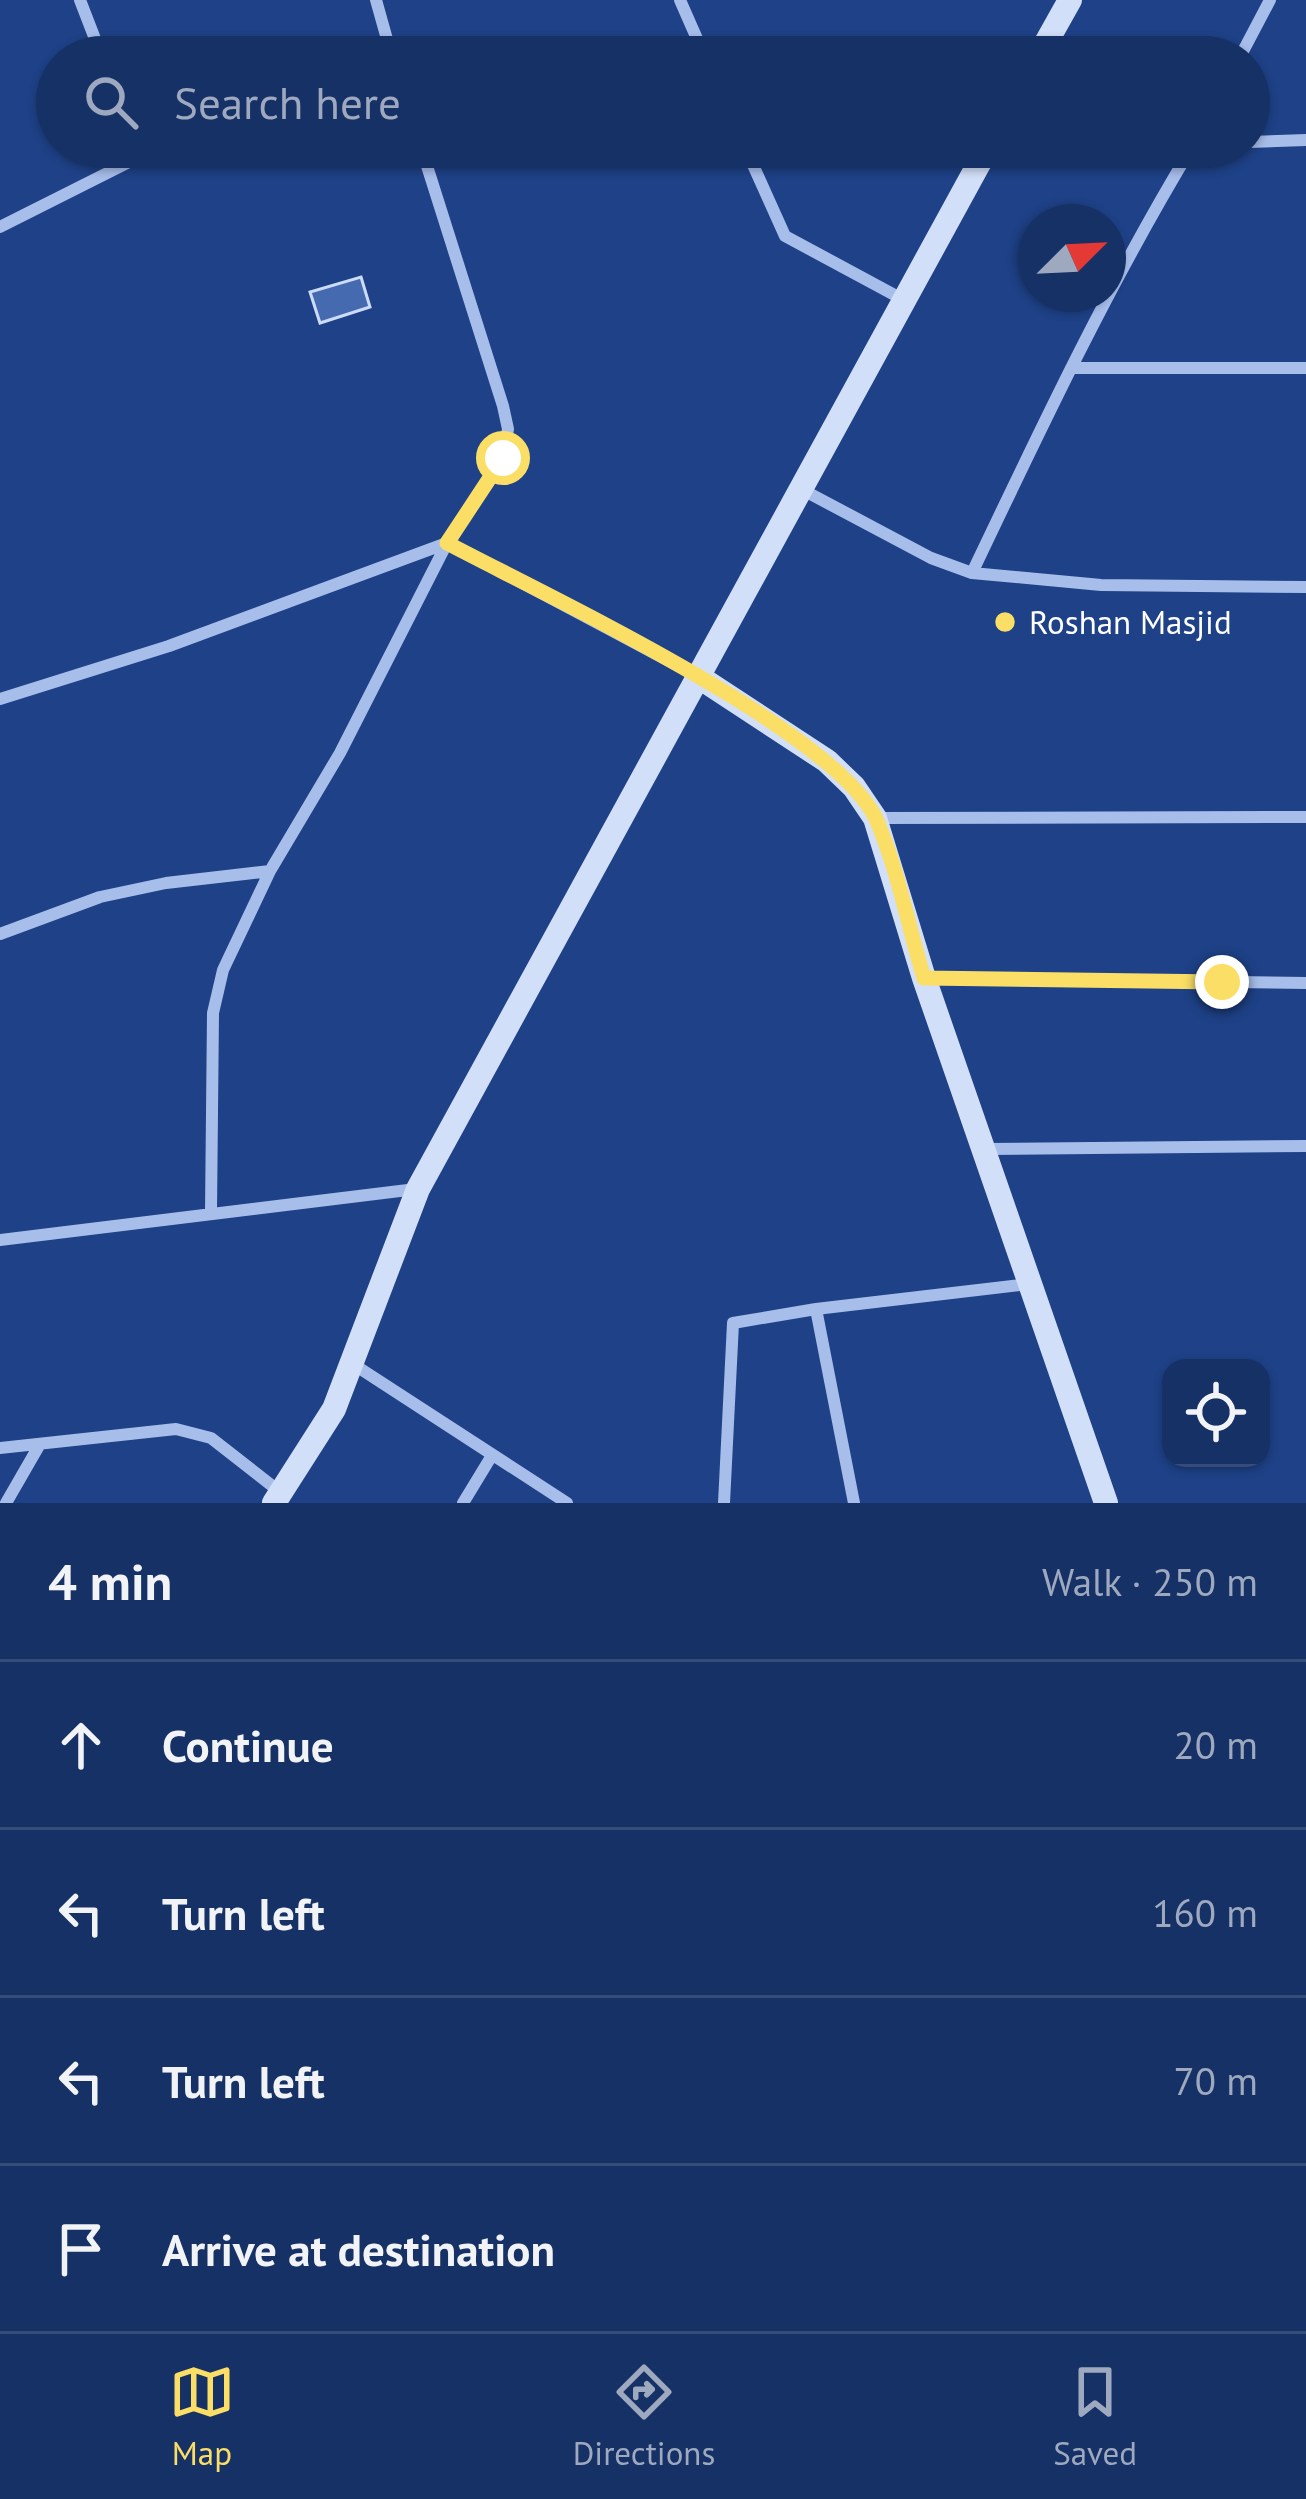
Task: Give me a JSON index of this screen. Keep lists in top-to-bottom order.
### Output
{
  "places": ["Roshan Masjid"],
  "north": "top right",
  "page": {
    "search": "Search here",
    "heading": ["4 min", "Walk · 250 m"],
    "list": [
      ["Continue", "20 m"],
      ["Turn left", "160 m"],
      ["Turn left", "70 m"],
      "Arrive at destination"
    ],
    "nav": ["Map", "Directions", "Saved"]
  }
}
